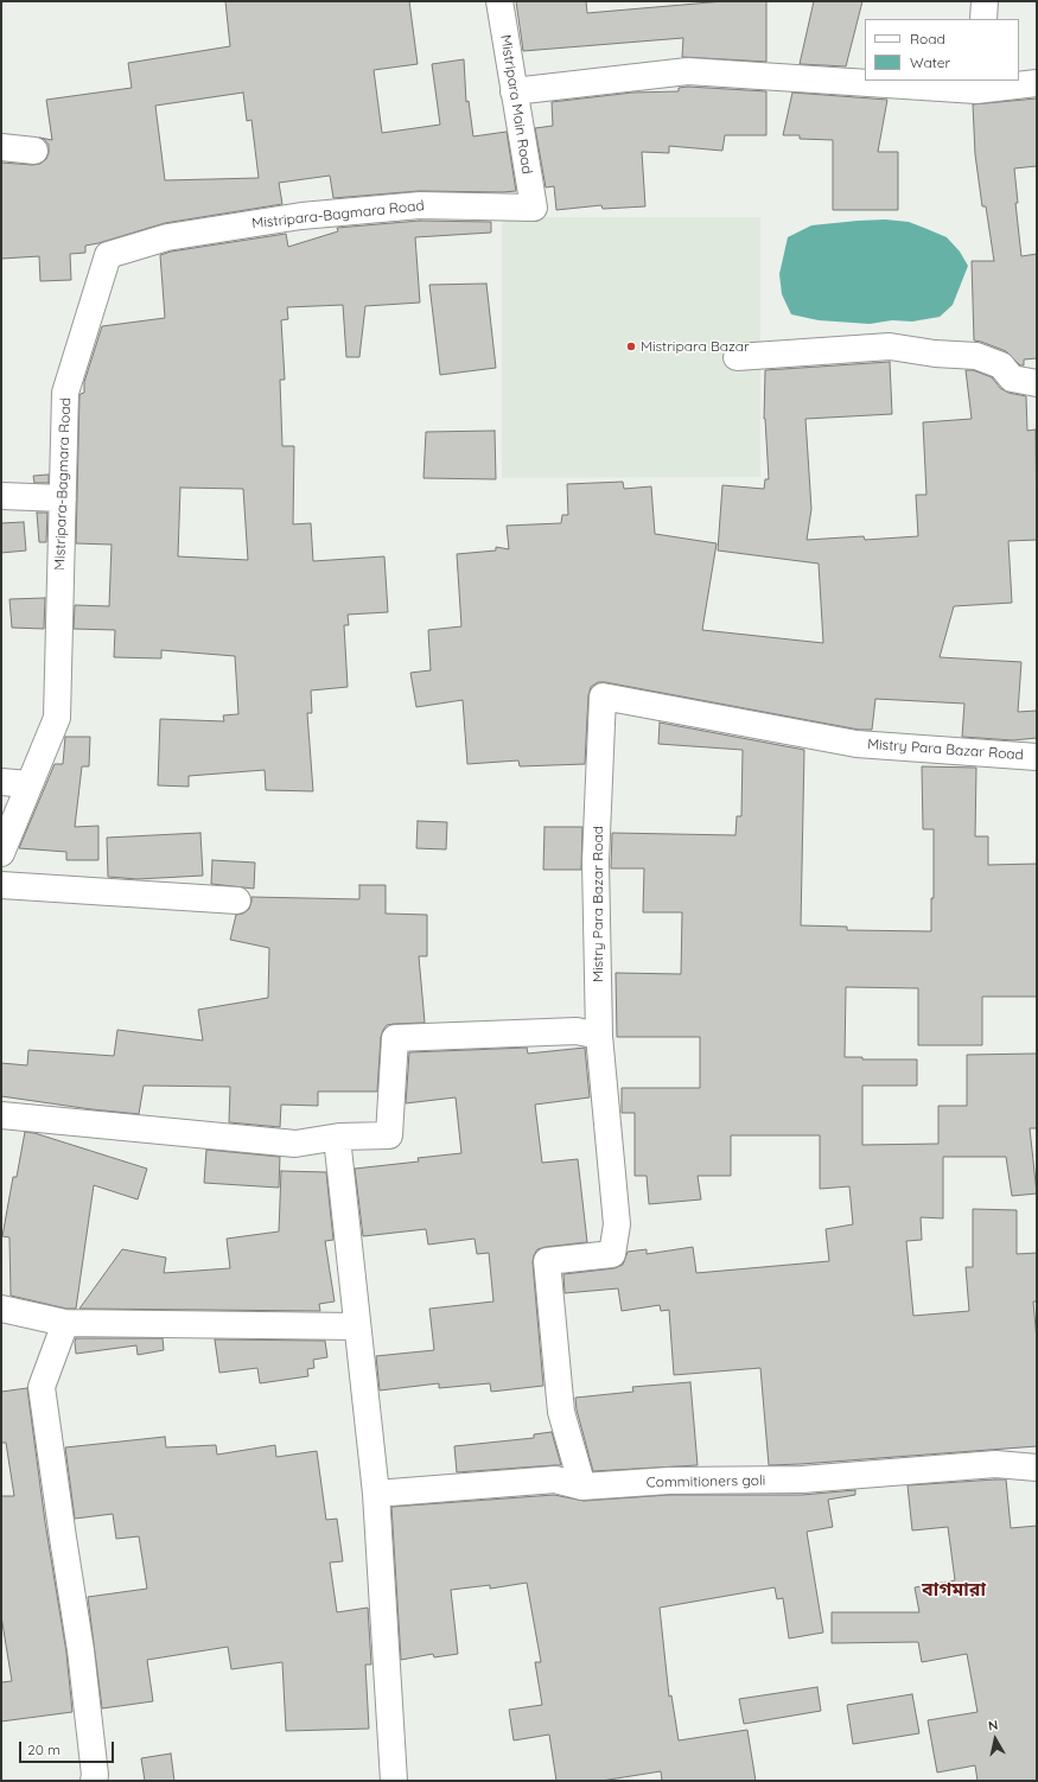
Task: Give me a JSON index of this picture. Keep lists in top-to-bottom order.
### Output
{
  "streets": {
    "street": [
      "Mistripara Main Road",
      "Mistripara-Bagmara Road",
      "Mistry Para Bazar Road",
      "Commitioners goli"
    ]
  },
  "crossings": [
    ["Mistripara Main Road", "Mistripara-Bagmara Road"],
    ["Mistry Para Bazar Road", "Commitioners goli"]
  ],
  "districts": ["বাগমারা"],
  "places": ["Mistripara Bazar"],
  "legend": ["Road", "Water"],
  "scale_bar": "20 m",
  "north": "top"
}
